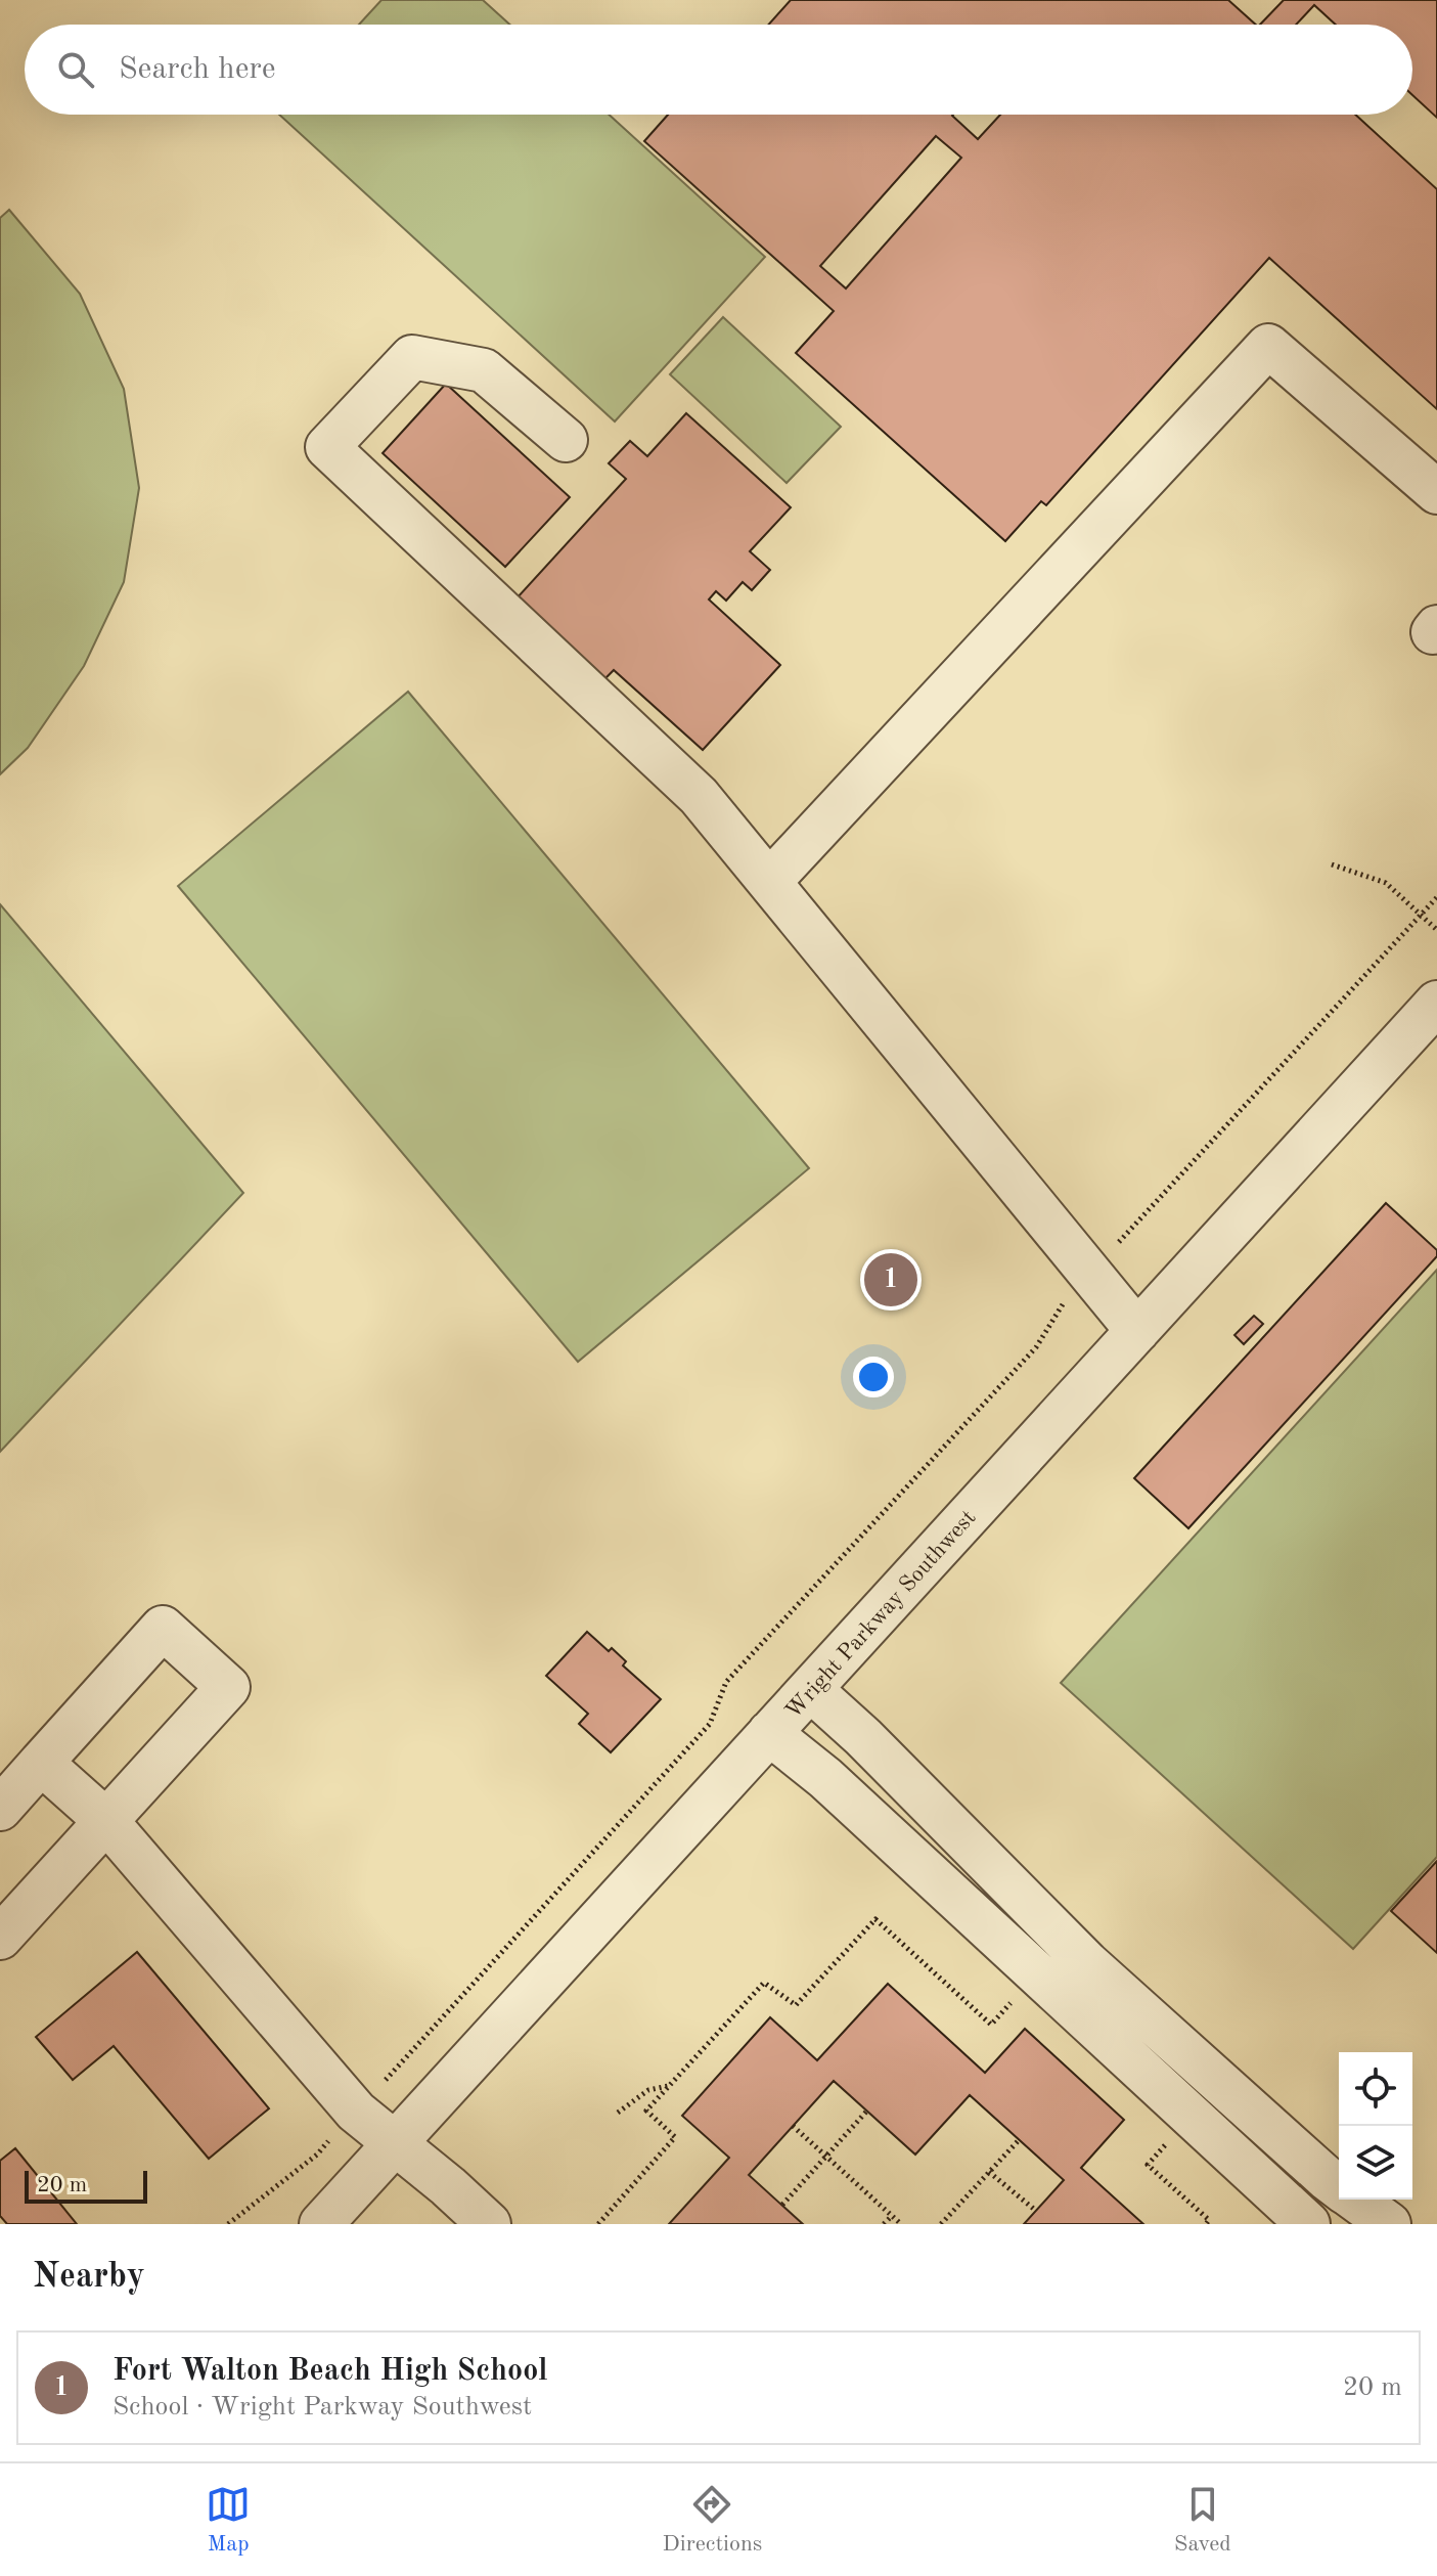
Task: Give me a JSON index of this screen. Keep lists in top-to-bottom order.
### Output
{
  "streets": {
    "street": ["Wright Parkway Southwest"]
  },
  "scale_bar": "20 m",
  "page": {
    "search": "Search here",
    "pins": "1",
    "scale": "20 m",
    "heading": "Nearby",
    "list": [
      {
        "mark": "1",
        "name": "Fort Walton Beach High School",
        "note": "School · Wright Parkway Southwest",
        "value": "20 m"
      }
    ],
    "nav": ["Map", "Directions", "Saved"]
  }
}
